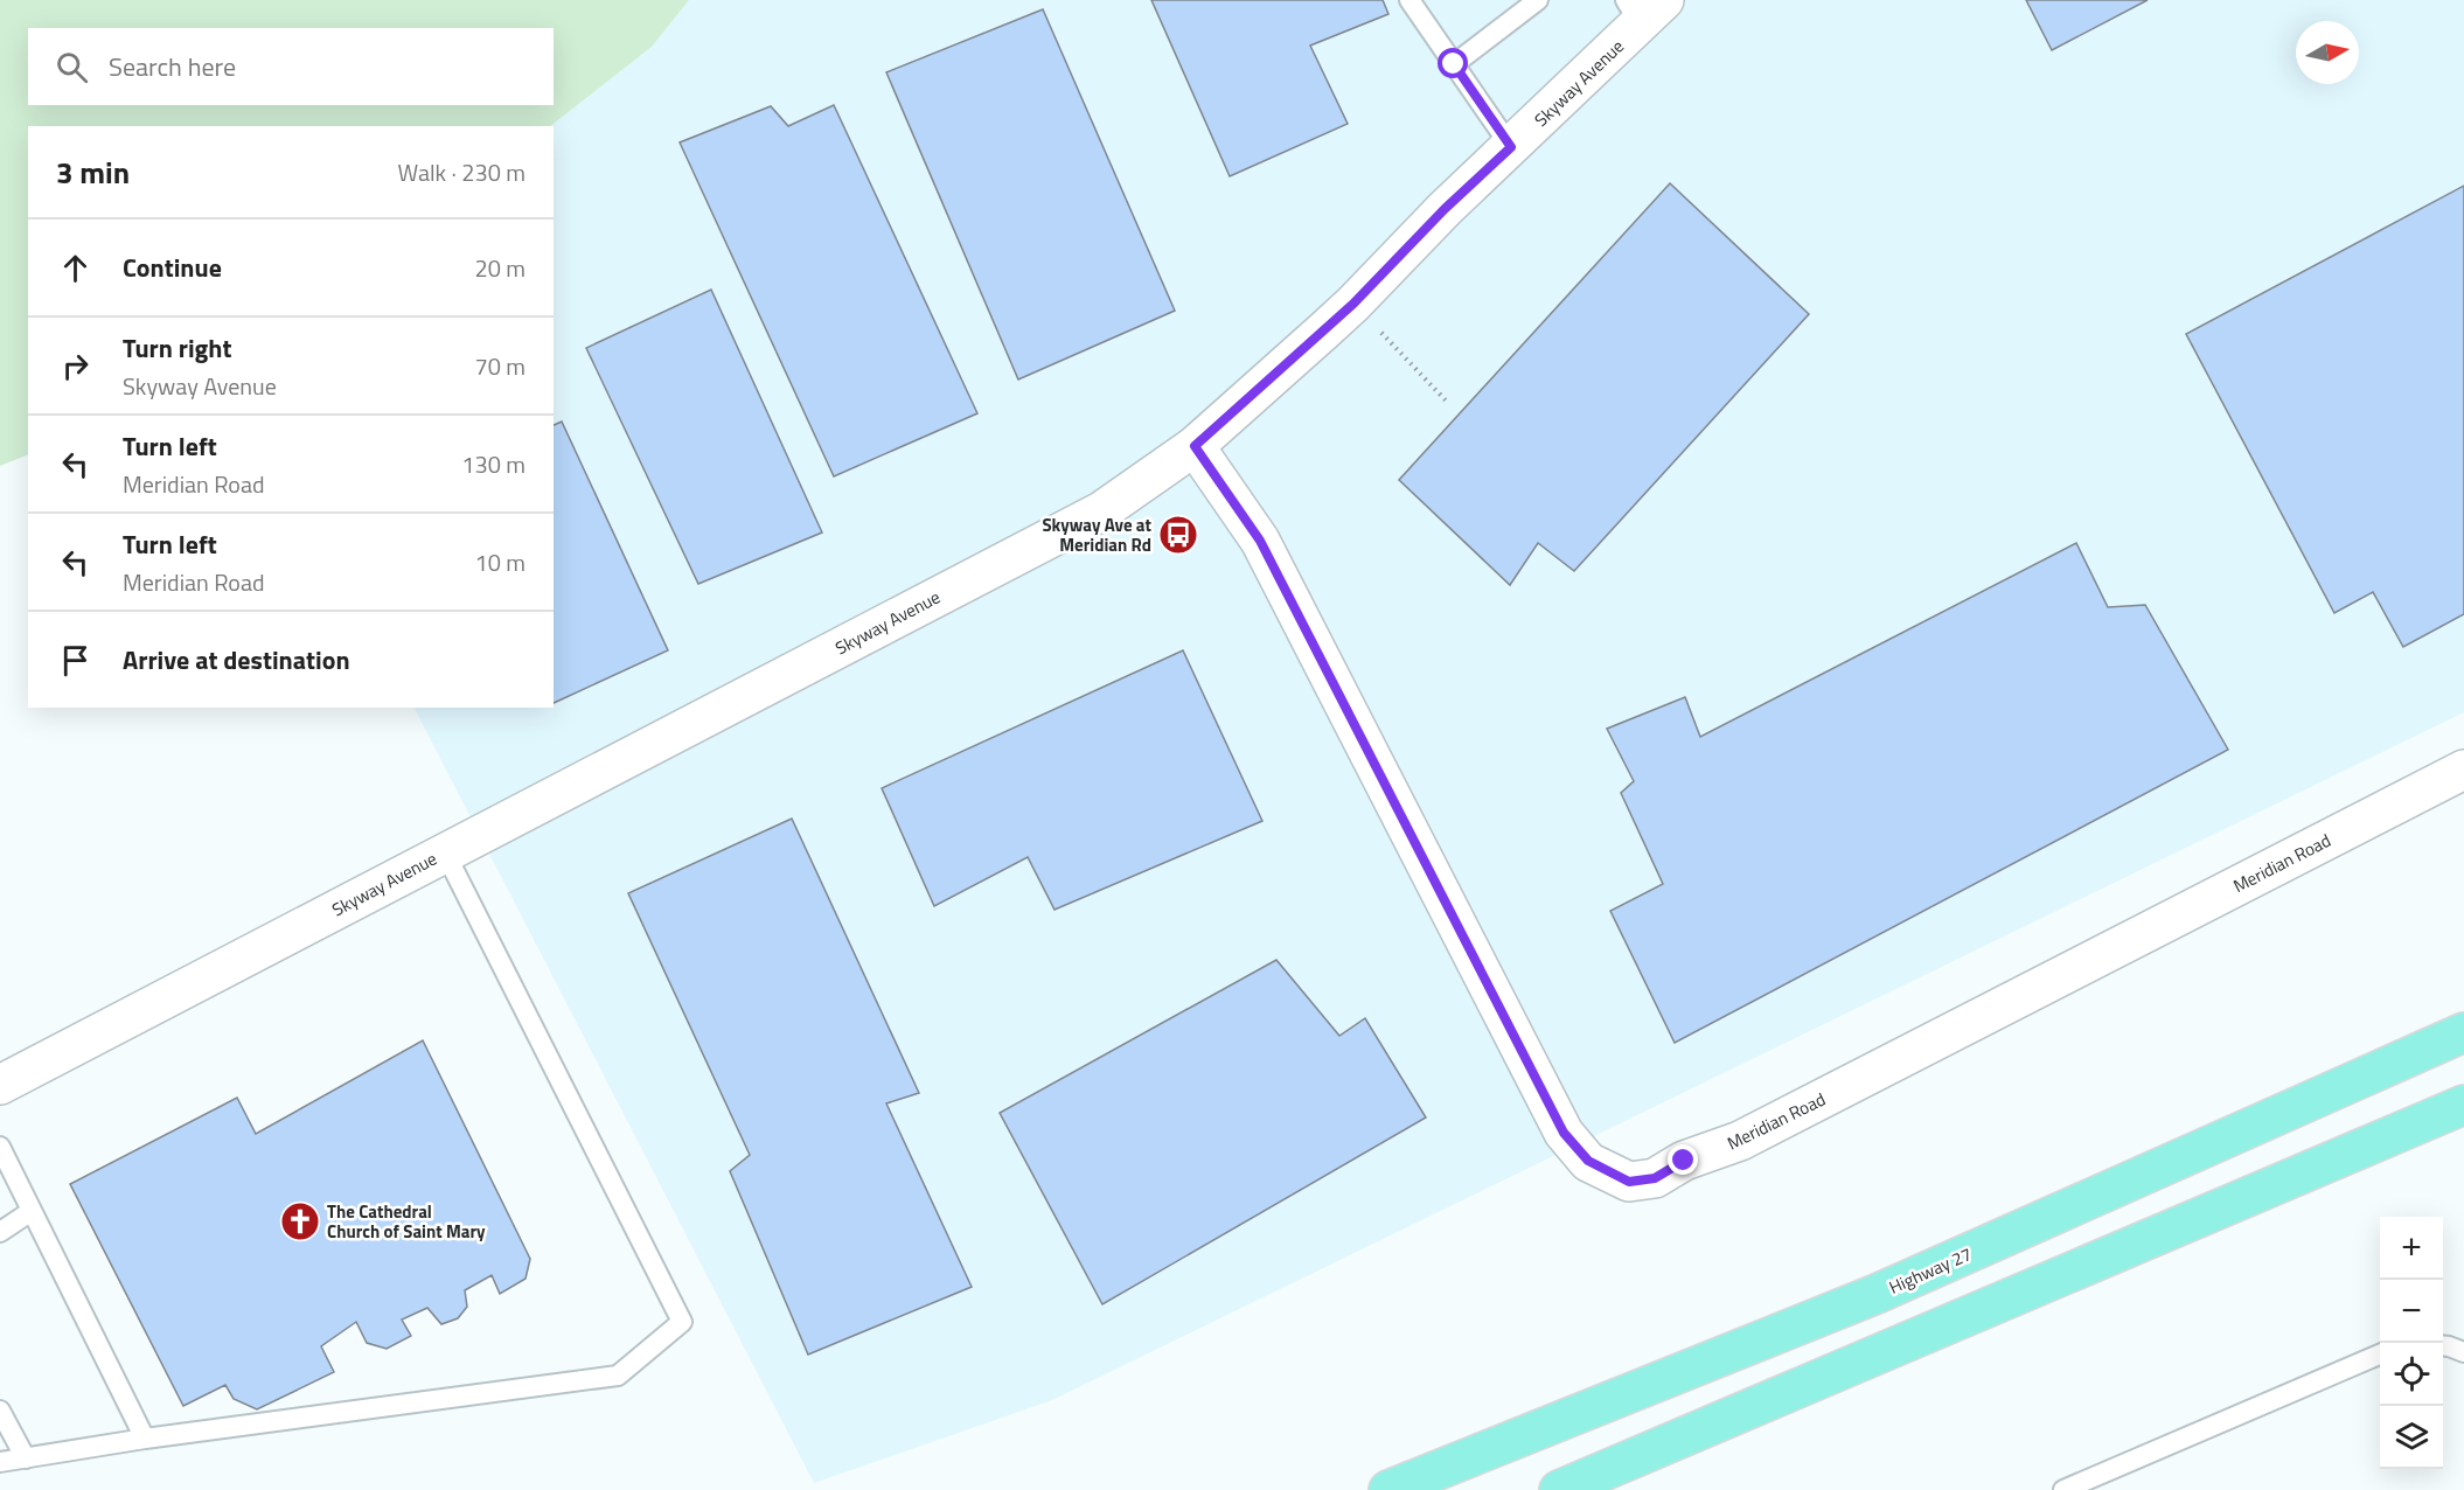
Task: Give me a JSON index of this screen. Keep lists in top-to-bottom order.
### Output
{
  "streets": {
    "main road": ["Highway 27"],
    "street": ["Skyway Avenue", "Meridian Road"]
  },
  "crossings": [
    ["Skyway Avenue", "Meridian Road"]
  ],
  "places": {
    "bus stop": ["Skyway Ave at Meridian Rd"],
    "church": ["The Cathedral Church of Saint Mary"]
  },
  "north": "right",
  "page": {
    "search": "Search here",
    "heading": ["3 min", "Walk · 230 m"],
    "list": [
      ["Continue", "20 m"],
      ["Turn right", "Skyway Avenue", "70 m"],
      ["Turn left", "Meridian Road", "130 m"],
      ["Turn left", "Meridian Road", "10 m"],
      "Arrive at destination"
    ],
    "map_buttons": ["+", "−"]
  }
}
